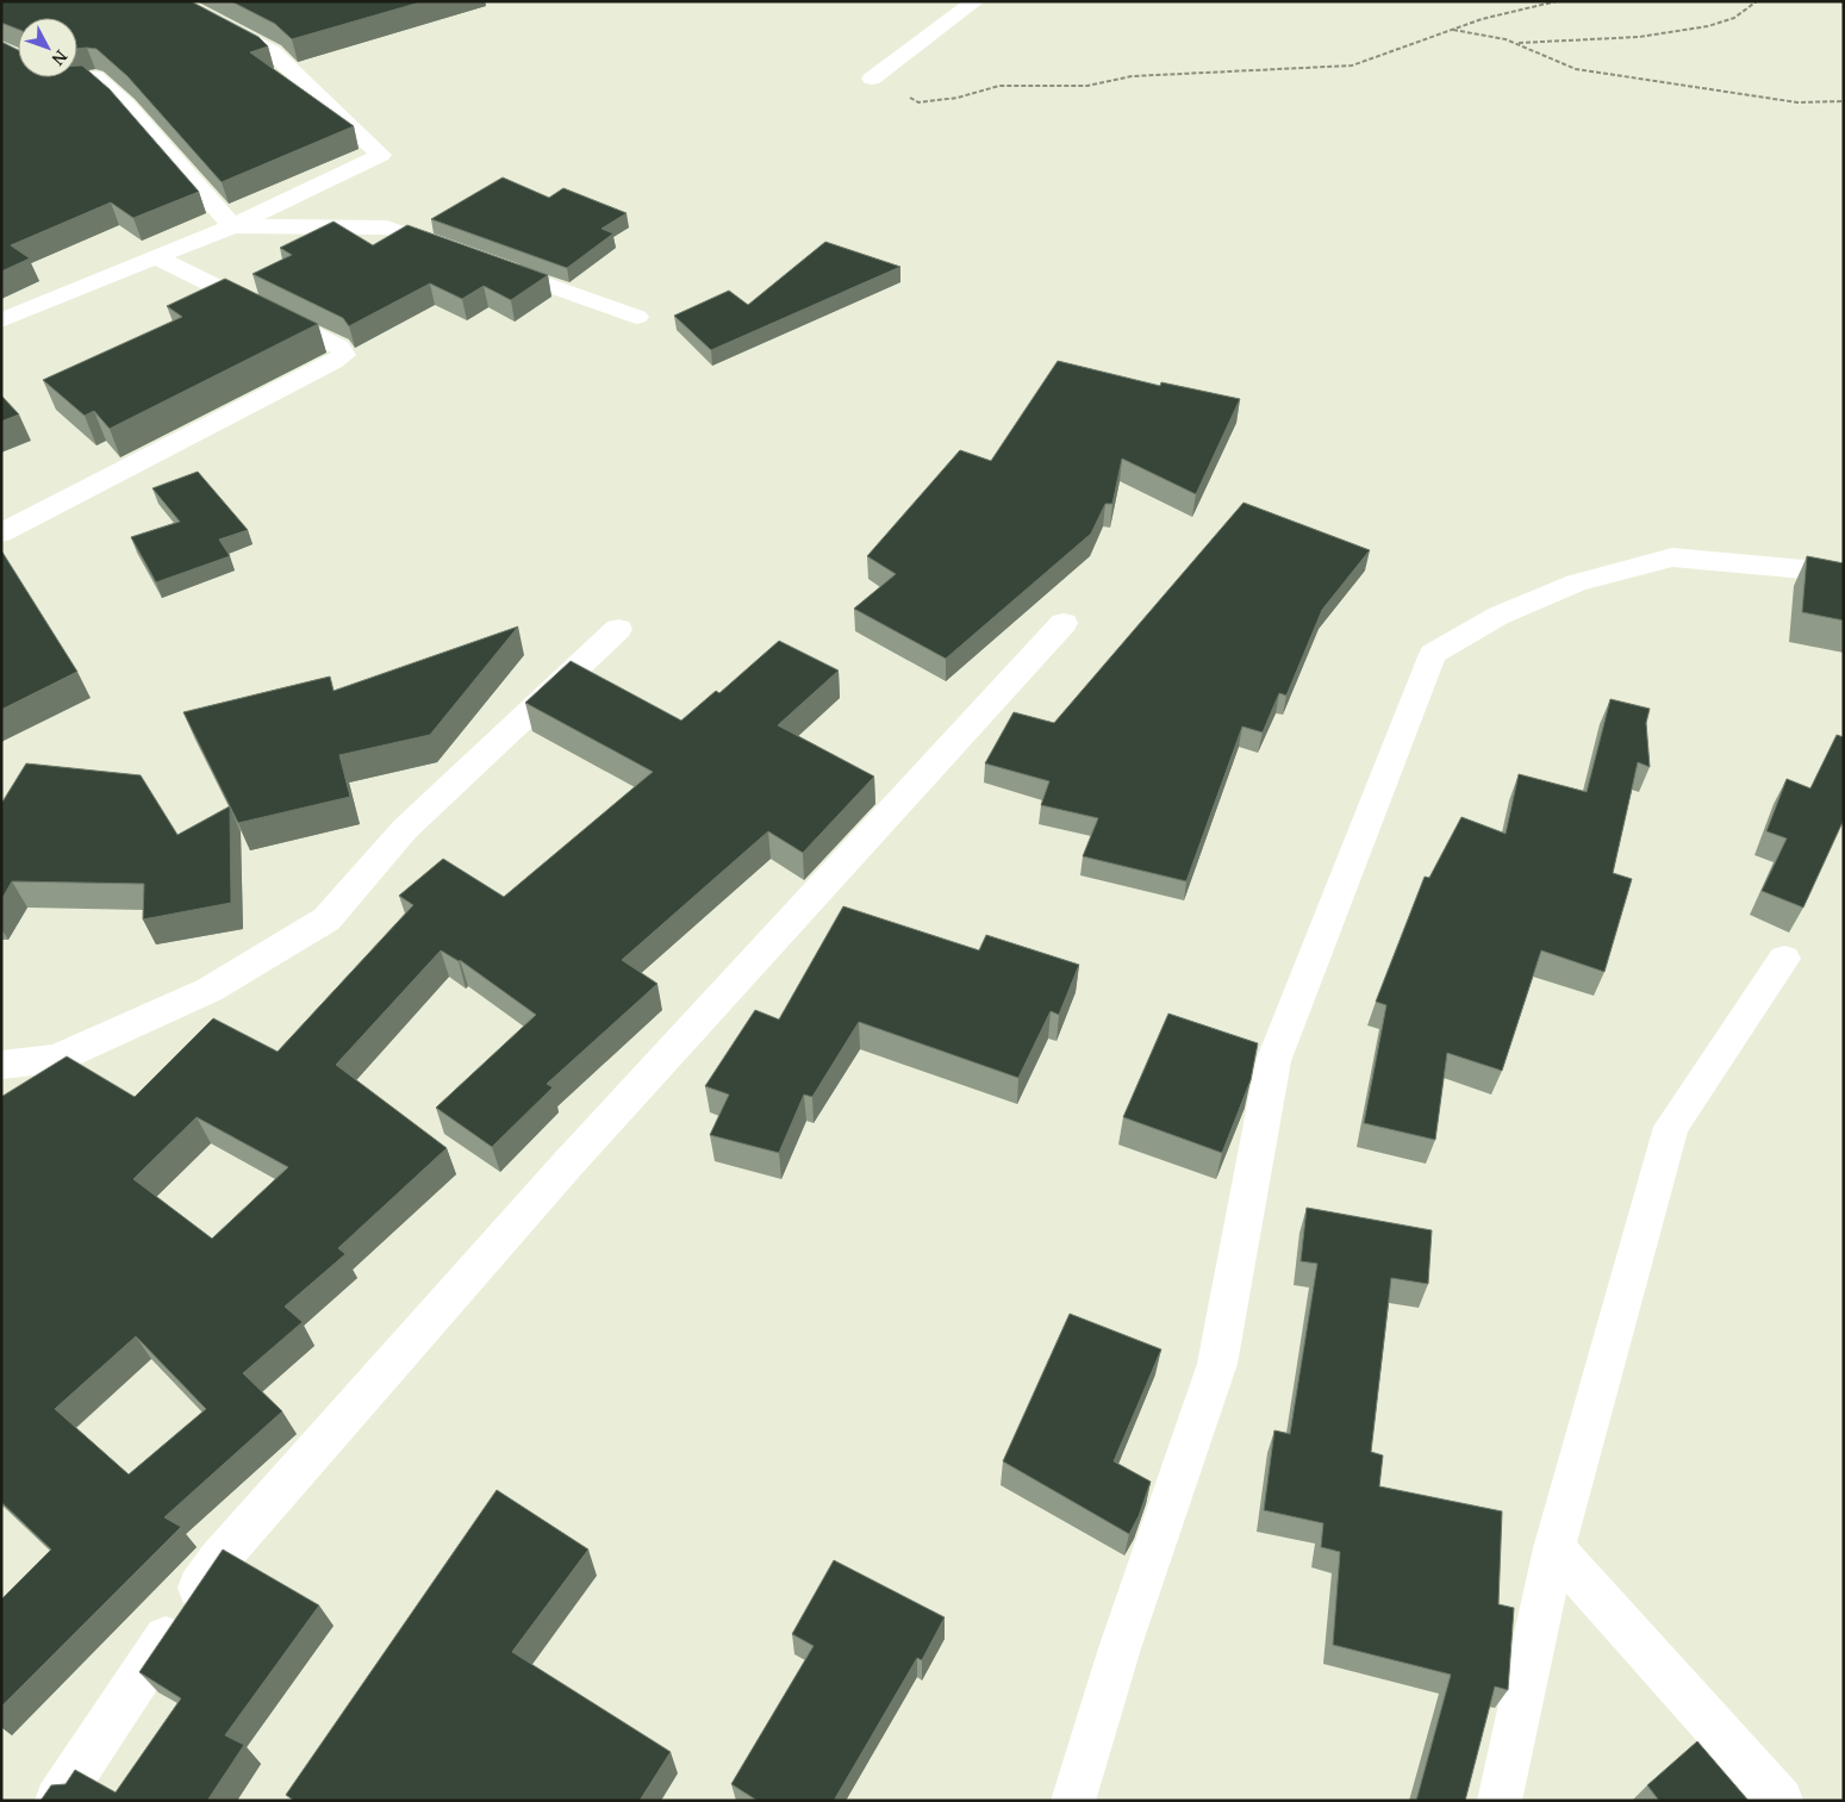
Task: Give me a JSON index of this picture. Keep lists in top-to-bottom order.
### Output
{
  "north": "bottom right"
}
